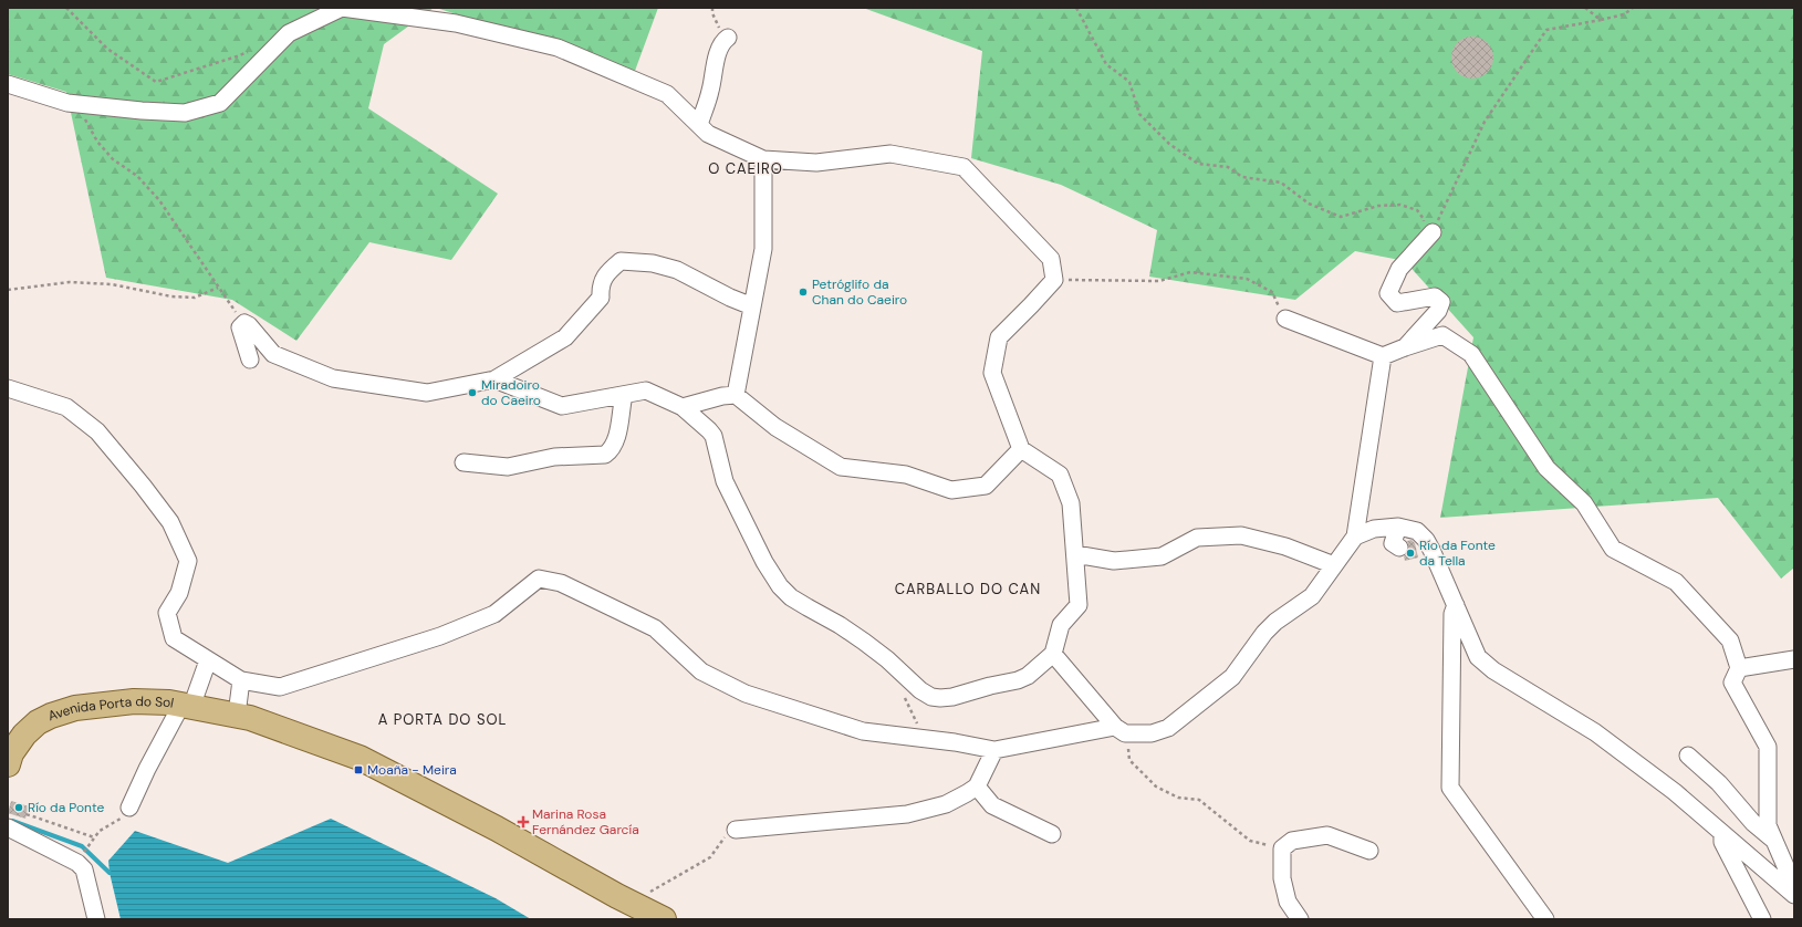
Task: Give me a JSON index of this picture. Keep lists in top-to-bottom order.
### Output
{
  "streets": {
    "main road": ["Avenida Porta do Sol"]
  },
  "districts": ["O CAEIRO", "CARBALLO DO CAN", "A PORTA DO SOL"],
  "places": {
    "other": [
      "Petróglifo da Chan do Caeiro",
      "Miradoiro do Caeiro",
      "Río da Fonte da Tella",
      "Río da Ponte"
    ],
    "transit": ["Moaña - Meira"],
    "health": ["Marina Rosa Fernández García"]
  }
}
